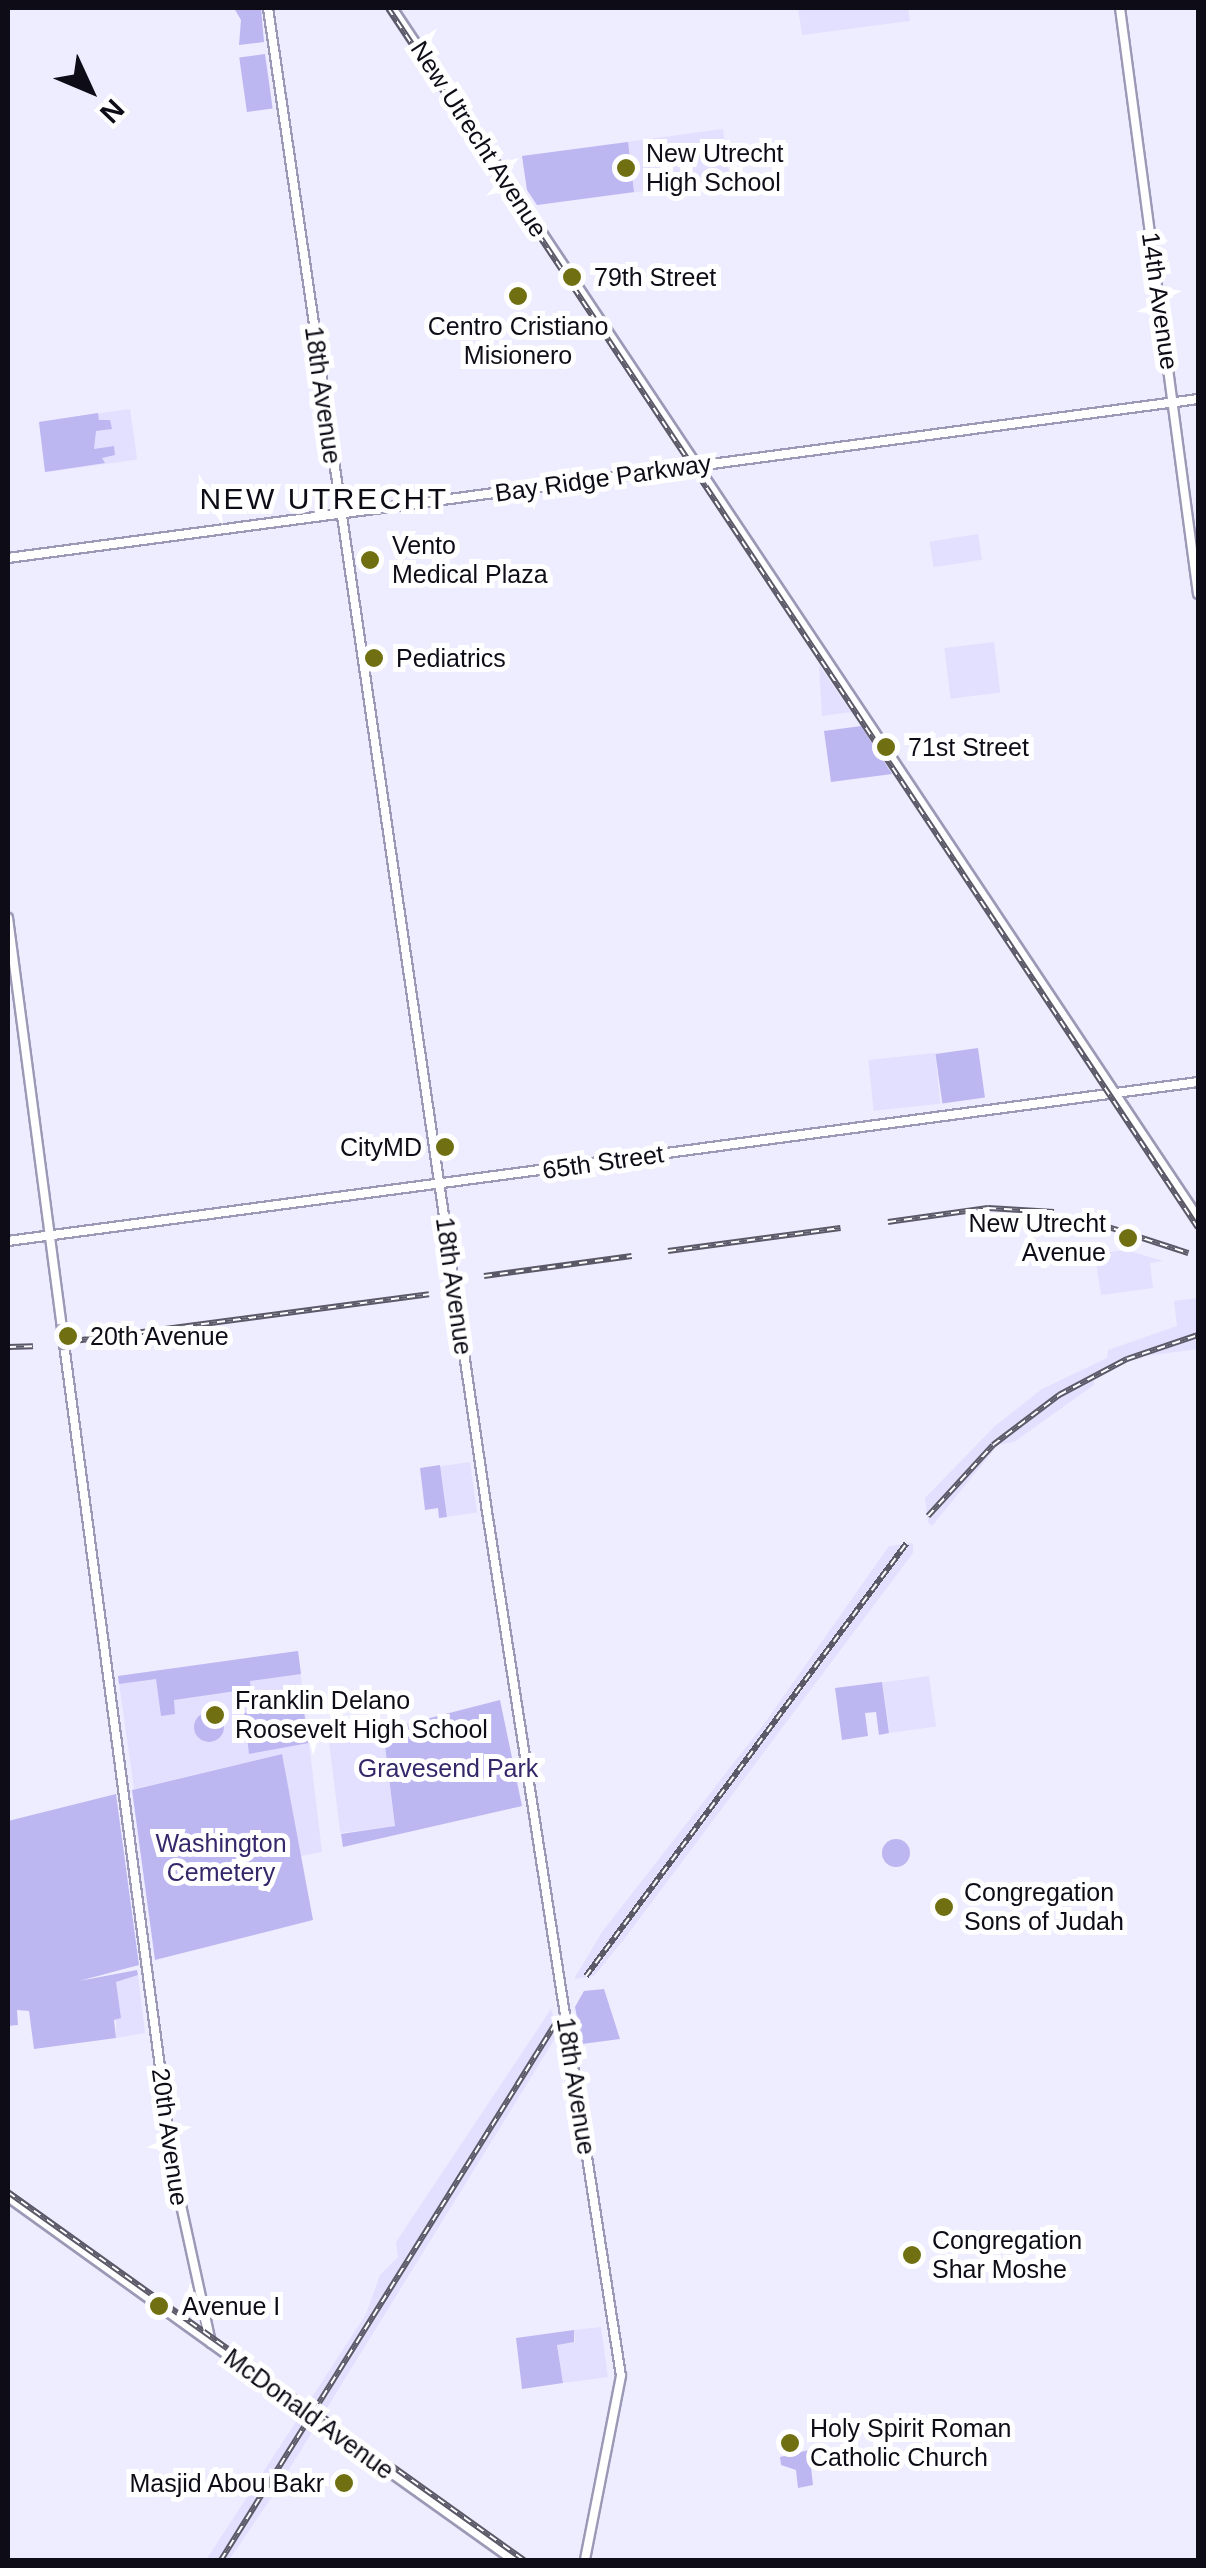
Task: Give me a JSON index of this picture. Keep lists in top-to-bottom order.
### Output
{
  "streets": {
    "street": [
      "New Utrecht Avenue",
      "14th Avenue",
      "18th Avenue",
      "Bay Ridge Parkway",
      "65th Street",
      "20th Avenue",
      "McDonald Avenue"
    ]
  },
  "crossings": [
    ["New Utrecht Avenue", "Bay Ridge Parkway"],
    ["New Utrecht Avenue", "65th Street"],
    ["14th Avenue", "Bay Ridge Parkway"],
    ["18th Avenue", "Bay Ridge Parkway"],
    ["18th Avenue", "65th Street"],
    ["65th Street", "20th Avenue"],
    ["20th Avenue", "McDonald Avenue"]
  ],
  "districts": ["NEW UTRECHT"],
  "parks": ["Gravesend Park", "Washington Cemetery"],
  "places": [
    "New Utrecht High School",
    "79th Street",
    "Centro Cristiano Misionero",
    "Vento Medical Plaza",
    "Pediatrics",
    "71st Street",
    "CityMD",
    "New Utrecht Avenue",
    "20th Avenue",
    "Franklin Delano Roosevelt High School",
    "Congregation Sons of Judah",
    "Congregation Shar Moshe",
    "Avenue I",
    "Holy Spirit Roman Catholic Church",
    "Masjid Abou Bakr"
  ],
  "north": "bottom right"
}
